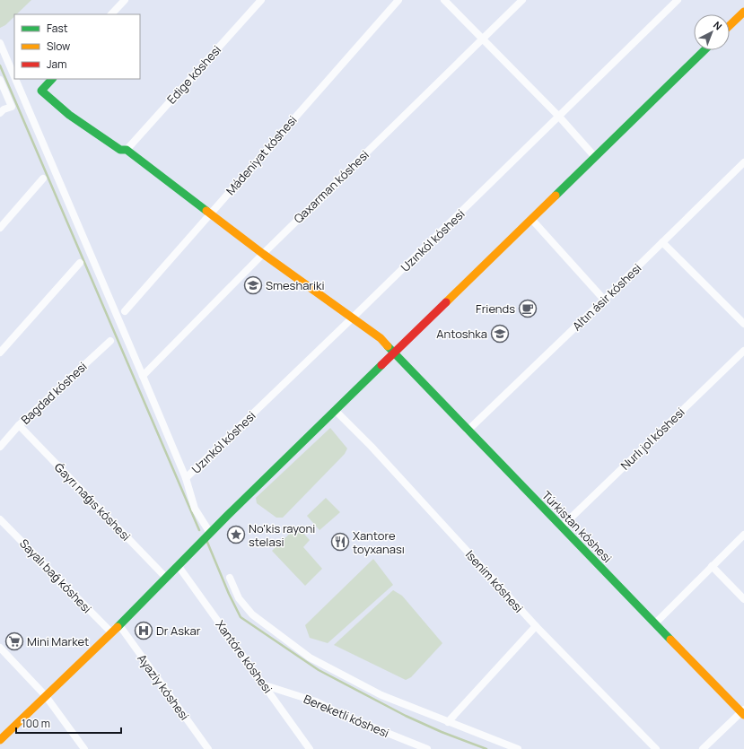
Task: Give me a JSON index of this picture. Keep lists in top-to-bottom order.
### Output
{
  "streets": {
    "main road": ["Túrkistan kóshesi"],
    "street": [
      "Edige kóshesi",
      "Mádeniyat kóshesi",
      "Qaxarman kóshesi",
      "Uzınkól kóshesi",
      "Altın ásir kóshesi",
      "Bagdad kóshesi",
      "Nurlı jol kóshesi",
      "Ǵayrı naǵıs kóshesi",
      "Sayalı baǵ kóshesi",
      "Isenim kóshesi",
      "Xantóre kóshesi",
      "Ayaziy kóshesi",
      "Bereketli kóshesi"
    ]
  },
  "crossings": [
    ["Edige kóshesi", "Túrkistan kóshesi"],
    ["Mádeniyat kóshesi", "Túrkistan kóshesi"],
    ["Qaxarman kóshesi", "Túrkistan kóshesi"],
    ["Uzınkól kóshesi", "Túrkistan kóshesi"],
    ["Altın ásir kóshesi", "Túrkistan kóshesi"],
    ["Bagdad kóshesi", "Ǵayrı naǵıs kóshesi"],
    ["Nurlı jol kóshesi", "Túrkistan kóshesi"],
    ["Xantóre kóshesi", "Bereketli kóshesi"]
  ],
  "places": {
    "school or university": ["Smeshariki", "Antoshka"],
    "cafe": ["Friends"],
    "place": ["No'kis rayoni stelasi"],
    "restaurant": ["Xantore toyxanası"],
    "hospital": ["Dr Askar"],
    "supermarket": ["Mini Market"]
  },
  "legend": ["Fast", "Slow", "Jam"],
  "scale_bar": "100 m",
  "north": "top right"
}
